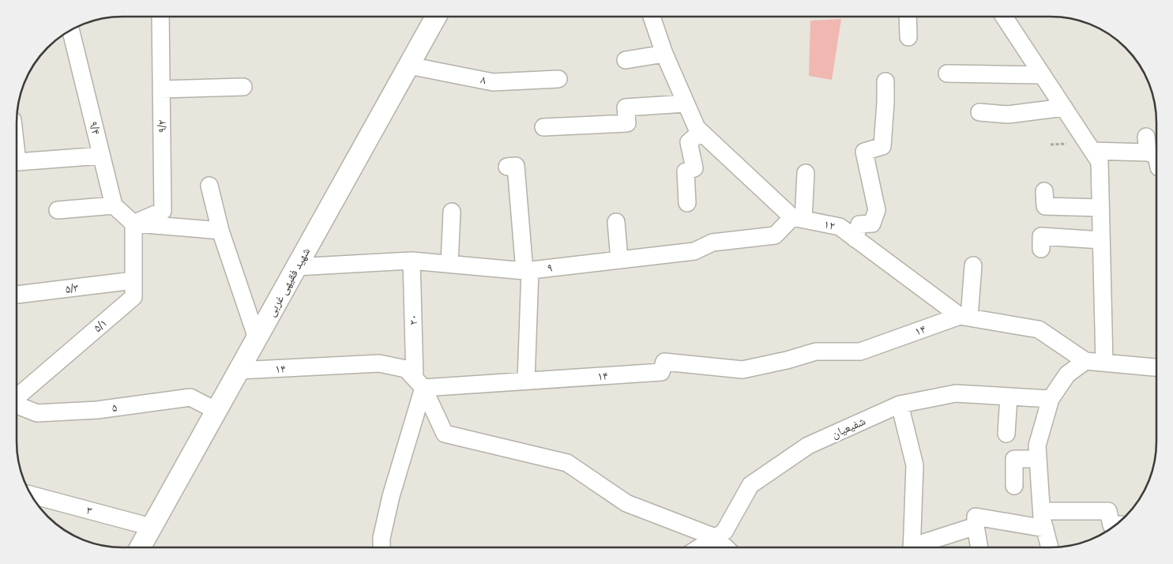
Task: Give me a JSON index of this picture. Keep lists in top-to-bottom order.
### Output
{
  "streets": {
    "street": [
      "۸",
      "۹/۲",
      "۹/۴",
      "۱۲",
      "۹",
      "شهید فقیهی غربی",
      "۵/۳",
      "۲۰",
      "۵/۱",
      "۱۴",
      "۵",
      "شفیعیان",
      "۳"
    ]
  },
  "crossings": [
    ["۸", "شهید فقیهی غربی"],
    ["۹/۲", "۵/۱"],
    ["۱۲", "۹"],
    ["۱۲", "۱۴"],
    ["۹", "شهید فقیهی غربی"],
    ["۹", "۲۰"],
    ["شهید فقیهی غربی", "۱۴"],
    ["شهید فقیهی غربی", "۵"],
    ["شهید فقیهی غربی", "۳"],
    ["۵/۳", "۵/۱"],
    ["۲۰", "۱۴"]
  ]
}
